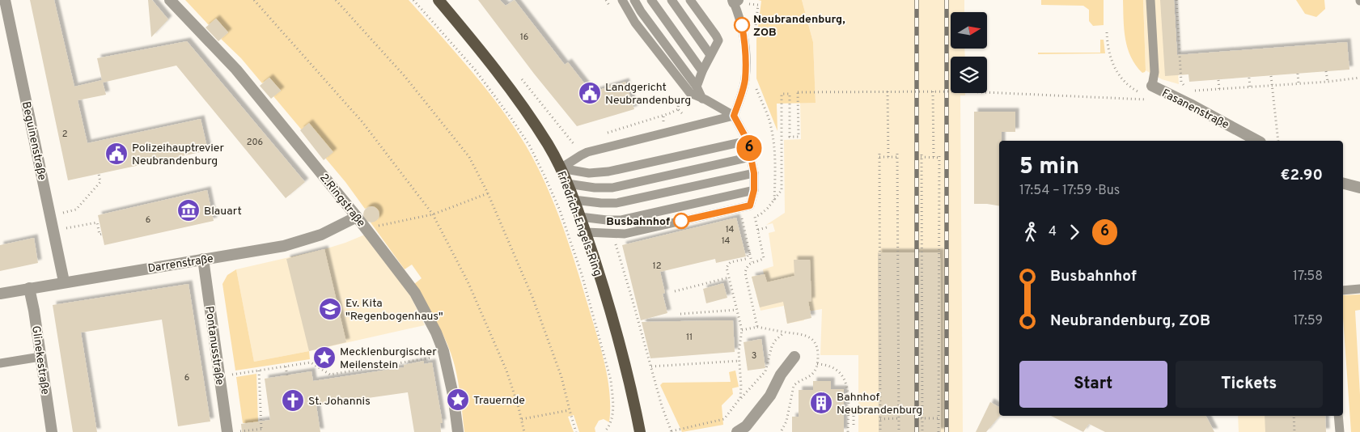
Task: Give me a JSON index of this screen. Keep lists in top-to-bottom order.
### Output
{
  "streets": {
    "main road": ["Friedrich-Engels-Ring"],
    "street": [
      "Fasanenstraße",
      "Beguinenstraße",
      "2.Ringstraße",
      "Darrenstraße",
      "Pontanusstraße",
      "Glinekestraße"
    ]
  },
  "crossings": [
    ["Beguinenstraße", "Darrenstraße"],
    ["2.Ringstraße", "Darrenstraße"],
    ["Darrenstraße", "Pontanusstraße"],
    ["Darrenstraße", "Glinekestraße"]
  ],
  "places": {
    "other": ["Neubrandenburg, ZOB", "Busbahnhof"],
    "public building": ["Landgericht Neubrandenburg", "Polizeihauptrevier Neubrandenburg"],
    "museum": ["Blauart"],
    "school or university": ["Ev. Kita \"Regenbogenhaus\""],
    "place": ["Mecklenburgischer Meilenstein", "Trauernde"],
    "church": ["St. Johannis"],
    "building": ["Bahnhof Neubrandenburg"]
  },
  "lines": ["bus line 6"],
  "house_numbers": [
    "16",
    "2",
    "206",
    "6",
    "14",
    "14",
    "12",
    "11",
    "3",
    "6"
  ],
  "north": "right",
  "page": {
    "on_map": "6",
    "heading": ["5 min", "17:54 – 17:59 · Bus", "€2.90"],
    "legs": ["4", "6"],
    "list": [
      {
        "name": "Busbahnhof",
        "value": "17:58"
      },
      {
        "name": "Neubrandenburg, ZOB",
        "value": "17:59"
      }
    ],
    "buttons": ["Start", "Tickets"]
  }
}
